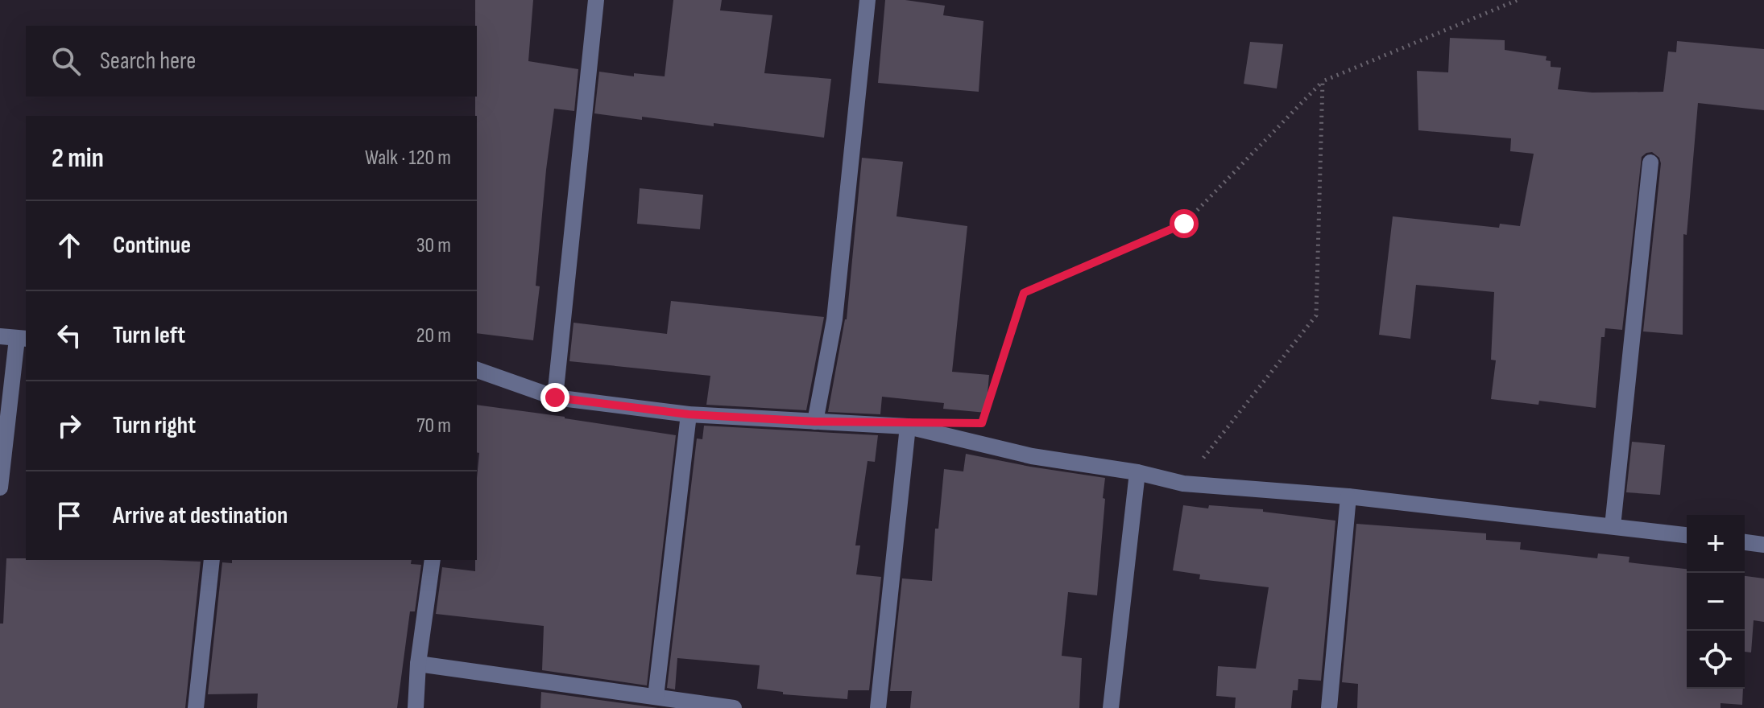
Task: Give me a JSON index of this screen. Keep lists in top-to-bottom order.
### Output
{
  "page": {
    "search": "Search here",
    "heading": ["2 min", "Walk · 120 m"],
    "list": [
      ["Continue", "30 m"],
      ["Turn left", "20 m"],
      ["Turn right", "70 m"],
      "Arrive at destination"
    ],
    "map_buttons": ["+", "−"]
  }
}
